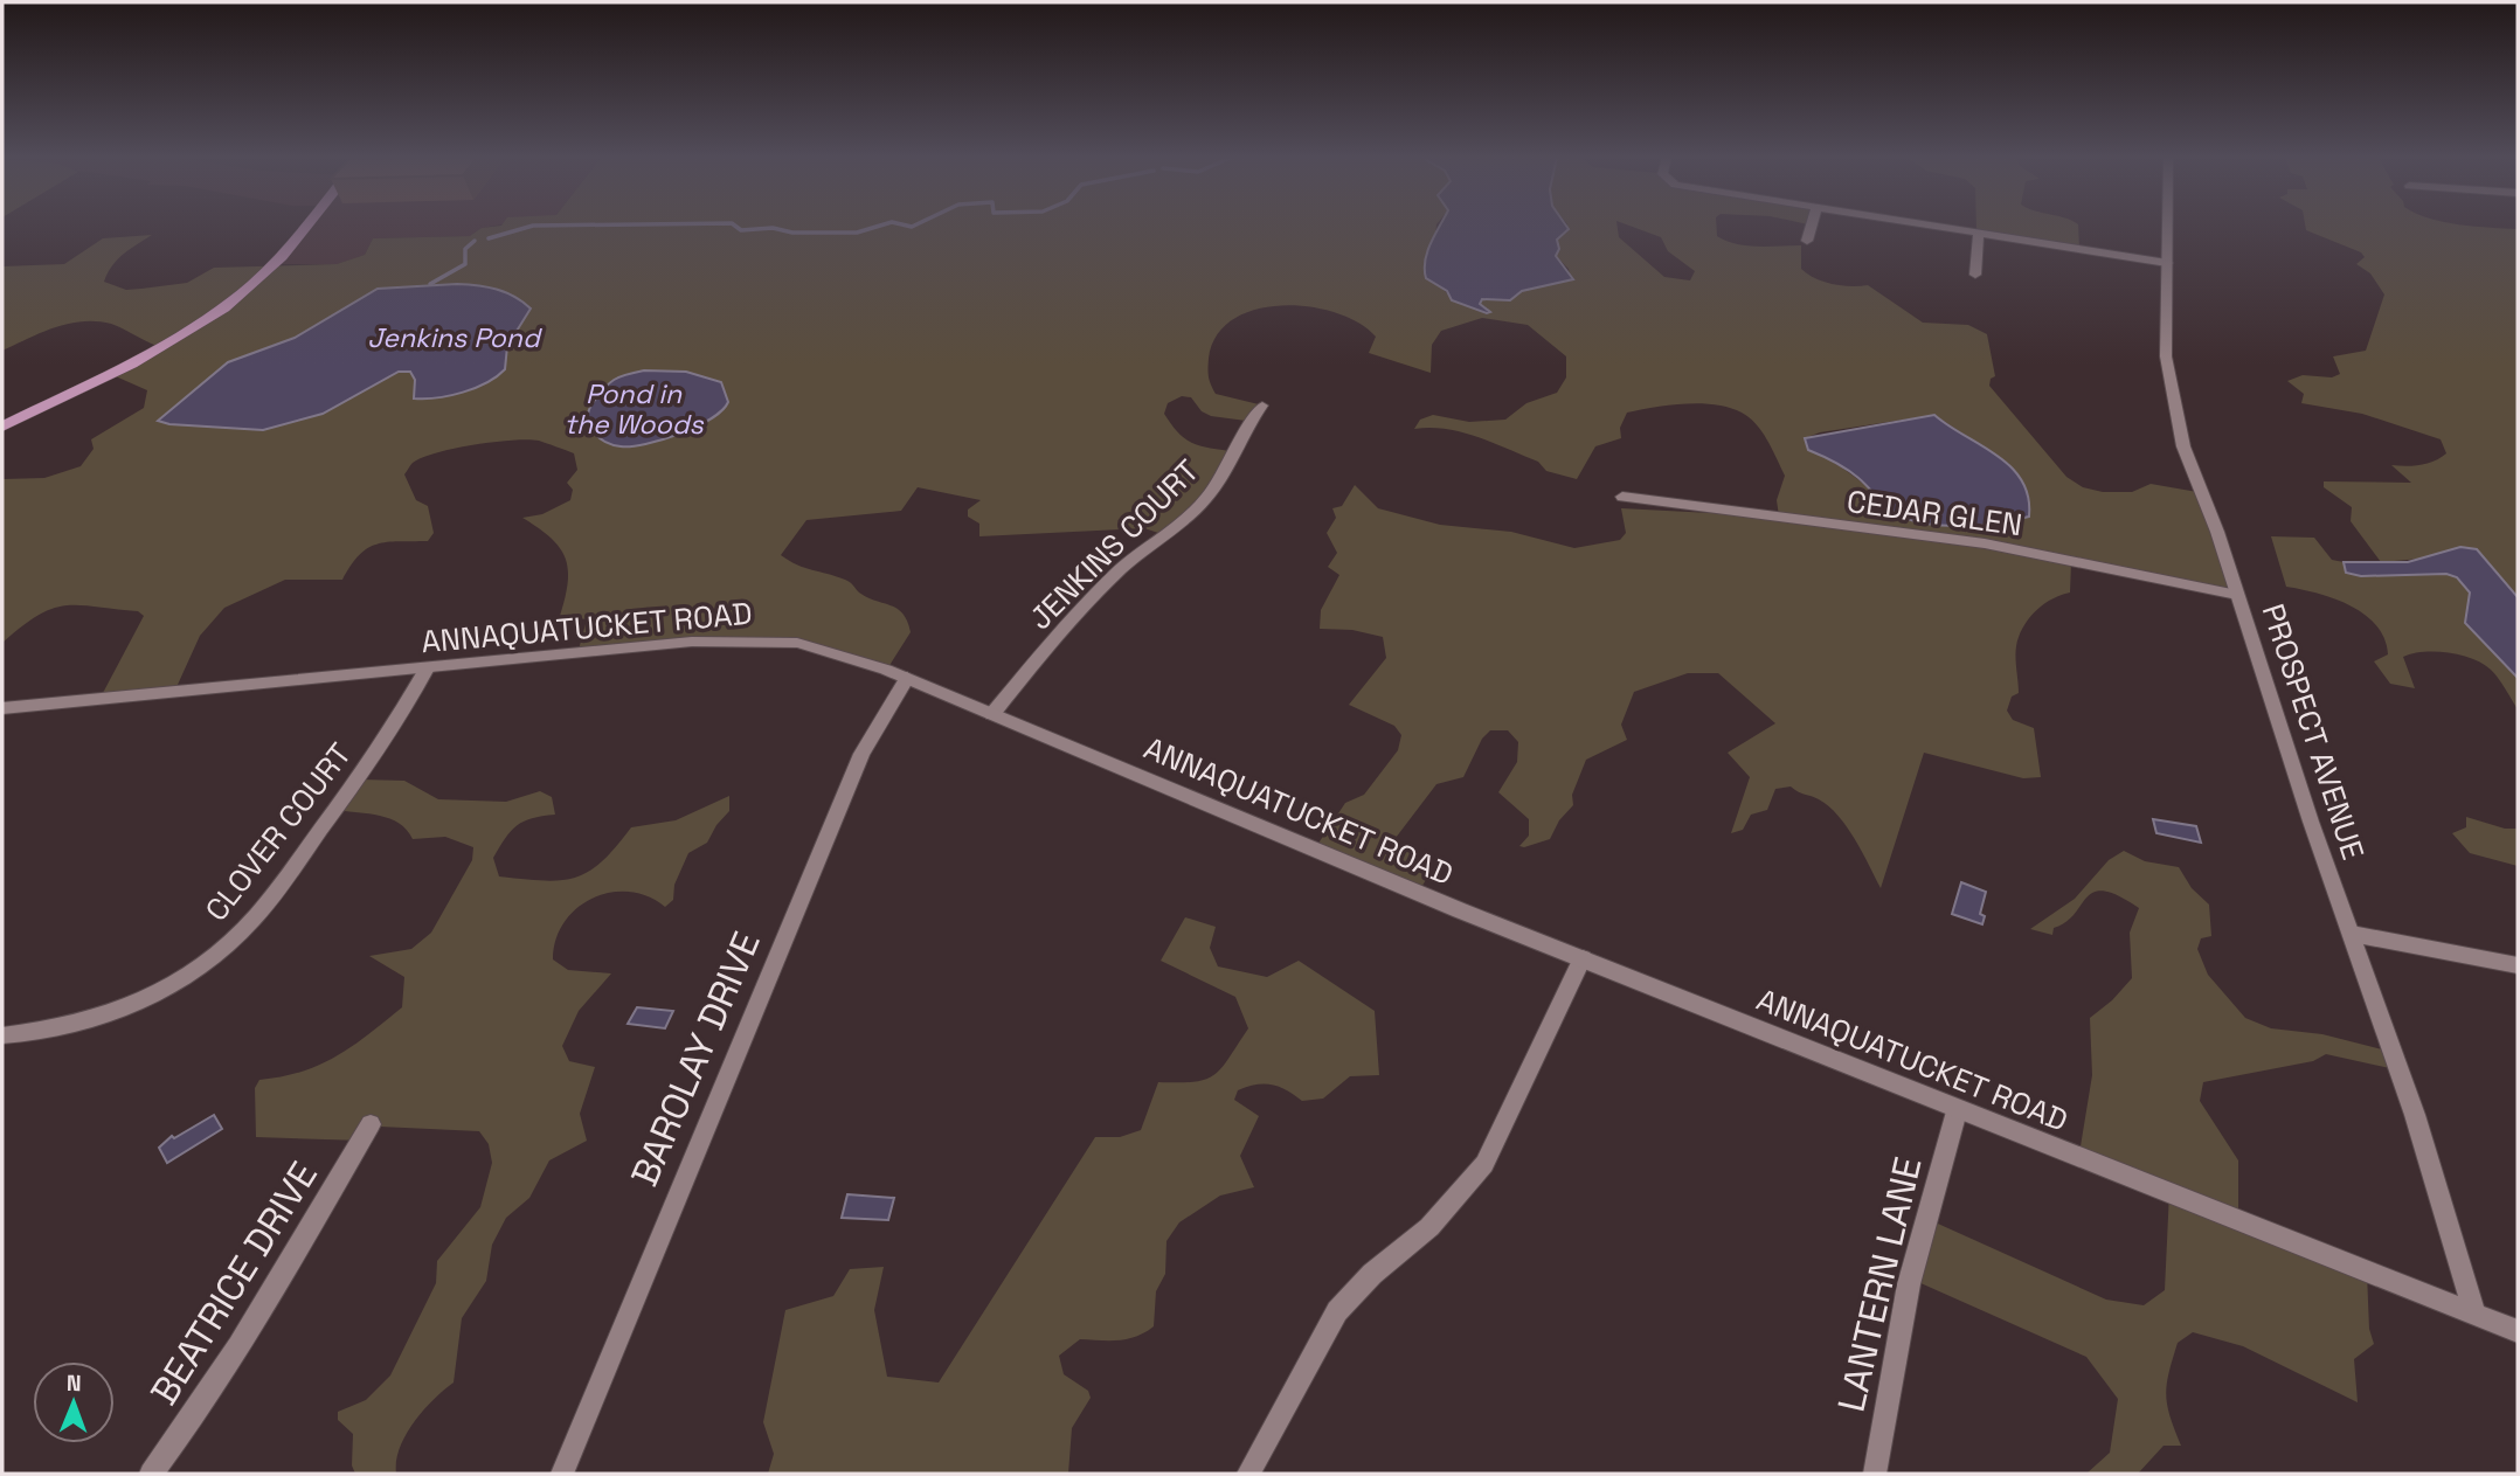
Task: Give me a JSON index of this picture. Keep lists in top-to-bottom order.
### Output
{
  "streets": {
    "street": [
      "CEDAR GLEN",
      "JENKINS COURT",
      "ANNAQUATUCKET ROAD",
      "PROSPECT AVENUE",
      "CLOVER COURT",
      "BAROLAY DRIVE",
      "BEATRICE DRIVE",
      "LANTERN LANE"
    ]
  },
  "crossings": [
    ["CEDAR GLEN", "PROSPECT AVENUE"],
    ["JENKINS COURT", "ANNAQUATUCKET ROAD"],
    ["ANNAQUATUCKET ROAD", "PROSPECT AVENUE"],
    ["ANNAQUATUCKET ROAD", "CLOVER COURT"],
    ["ANNAQUATUCKET ROAD", "BAROLAY DRIVE"],
    ["ANNAQUATUCKET ROAD", "LANTERN LANE"]
  ],
  "water": ["Jenkins Pond", "Pond in the Woods"],
  "north": "top"
}
